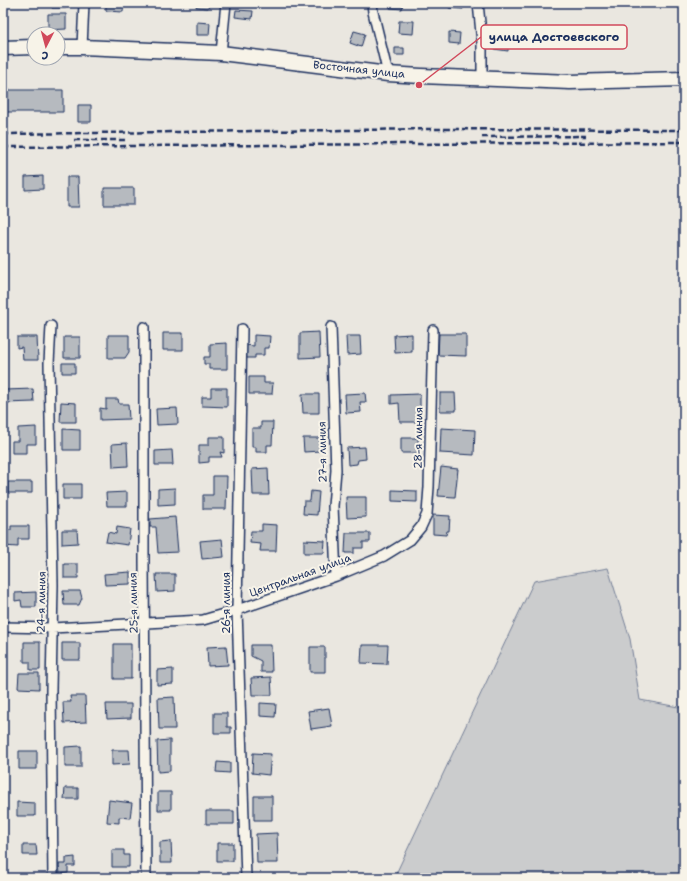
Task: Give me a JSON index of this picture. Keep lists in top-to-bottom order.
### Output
{
  "streets": {
    "main road": ["Восточная улица"],
    "street": [
      "28-я линия",
      "27-я линия",
      "Центральная улица",
      "24-я линия",
      "25-я линия",
      "26-я линия"
    ]
  },
  "crossings": [
    ["28-я линия", "Центральная улица"],
    ["27-я линия", "Центральная улица"],
    ["Центральная улица", "24-я линия"],
    ["Центральная улица", "25-я линия"],
    ["Центральная улица", "26-я линия"]
  ],
  "places": ["улица Достоевского"],
  "north": "bottom"
}
